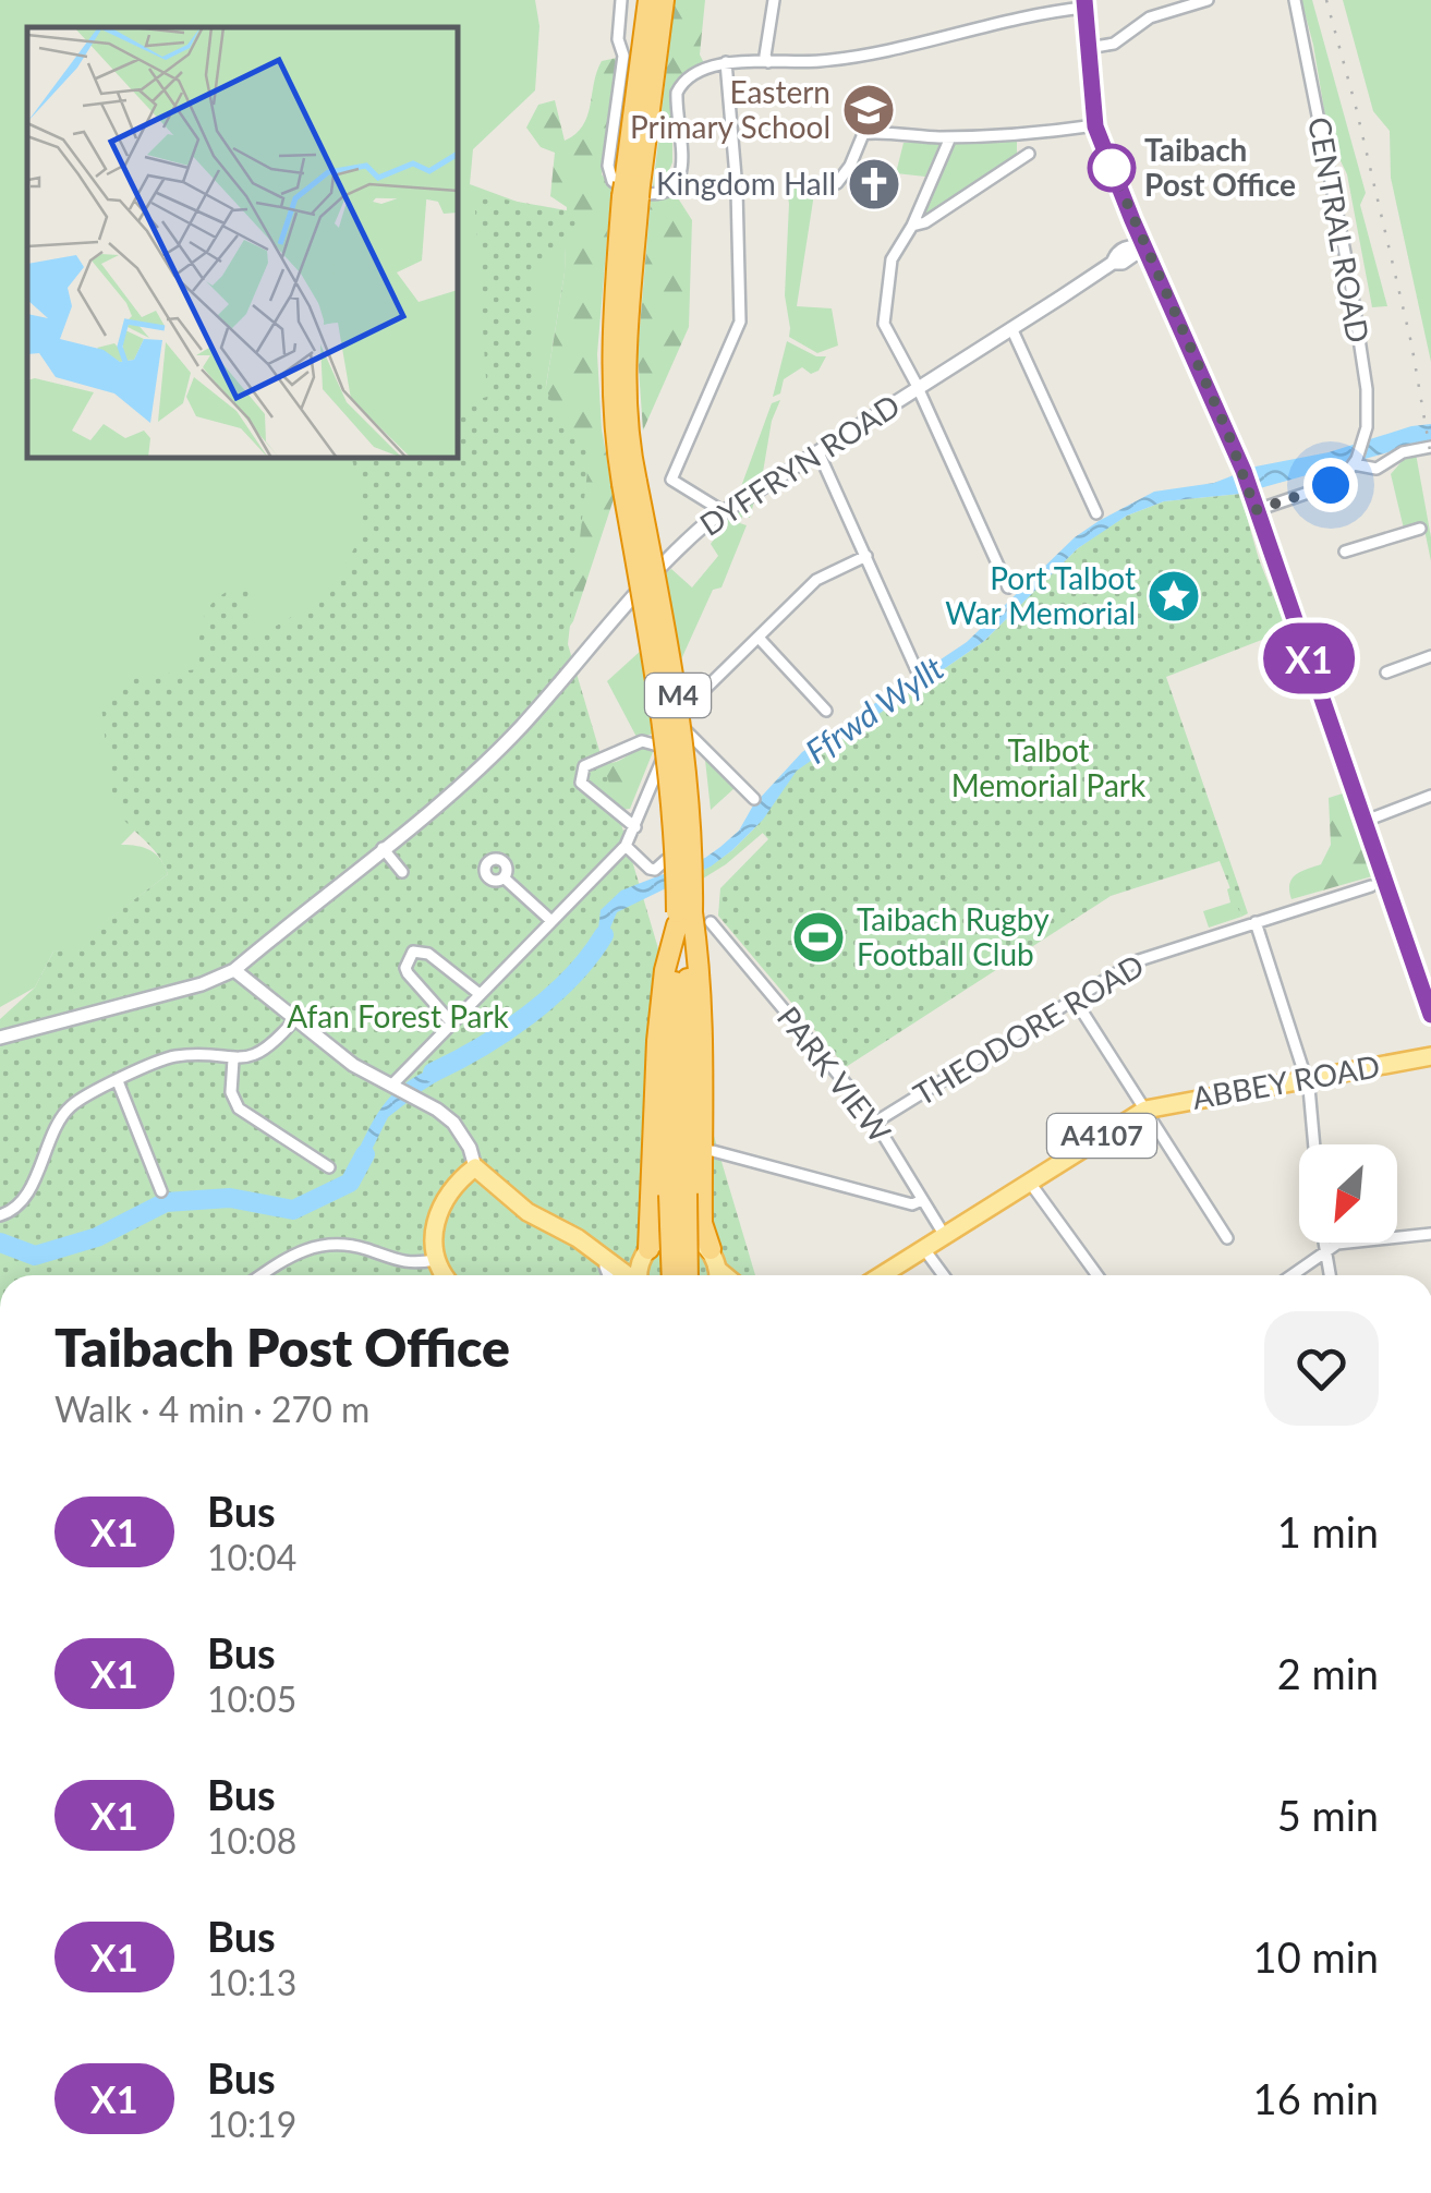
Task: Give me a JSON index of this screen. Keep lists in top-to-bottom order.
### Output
{
  "streets": {
    "highway": ["M4"],
    "main road": ["ABBEY ROAD", "A4107"],
    "street": [
      "CENTRAL ROAD",
      "DYFFRYN ROAD",
      "THEODORE ROAD",
      "PARK VIEW"
    ]
  },
  "crossings": [
    ["THEODORE ROAD", "PARK VIEW"],
    ["PARK VIEW", "ABBEY ROAD"]
  ],
  "water": ["Ffrwd Wyllt"],
  "parks": ["Talbot Memorial Park", "Afan Forest Park"],
  "places": {
    "school or university": ["Eastern Primary School"],
    "other": ["Taibach Post Office"],
    "church": ["Kingdom Hall"],
    "place": ["Port Talbot War Memorial"],
    "sports": ["Taibach Rugby Football Club"]
  },
  "lines": ["bus line X1"],
  "north": "bottom left",
  "page": {
    "on_map": "X1",
    "heading": ["Taibach Post Office", "Walk · 4 min · 270 m"],
    "list": [
      {
        "mark": "X1",
        "name": "Bus",
        "note": "10:04",
        "value": "1 min"
      },
      {
        "mark": "X1",
        "name": "Bus",
        "note": "10:05",
        "value": "2 min"
      },
      {
        "mark": "X1",
        "name": "Bus",
        "note": "10:08",
        "value": "5 min"
      },
      {
        "mark": "X1",
        "name": "Bus",
        "note": "10:13",
        "value": "10 min"
      },
      {
        "mark": "X1",
        "name": "Bus",
        "note": "10:19",
        "value": "16 min"
      }
    ]
  }
}
